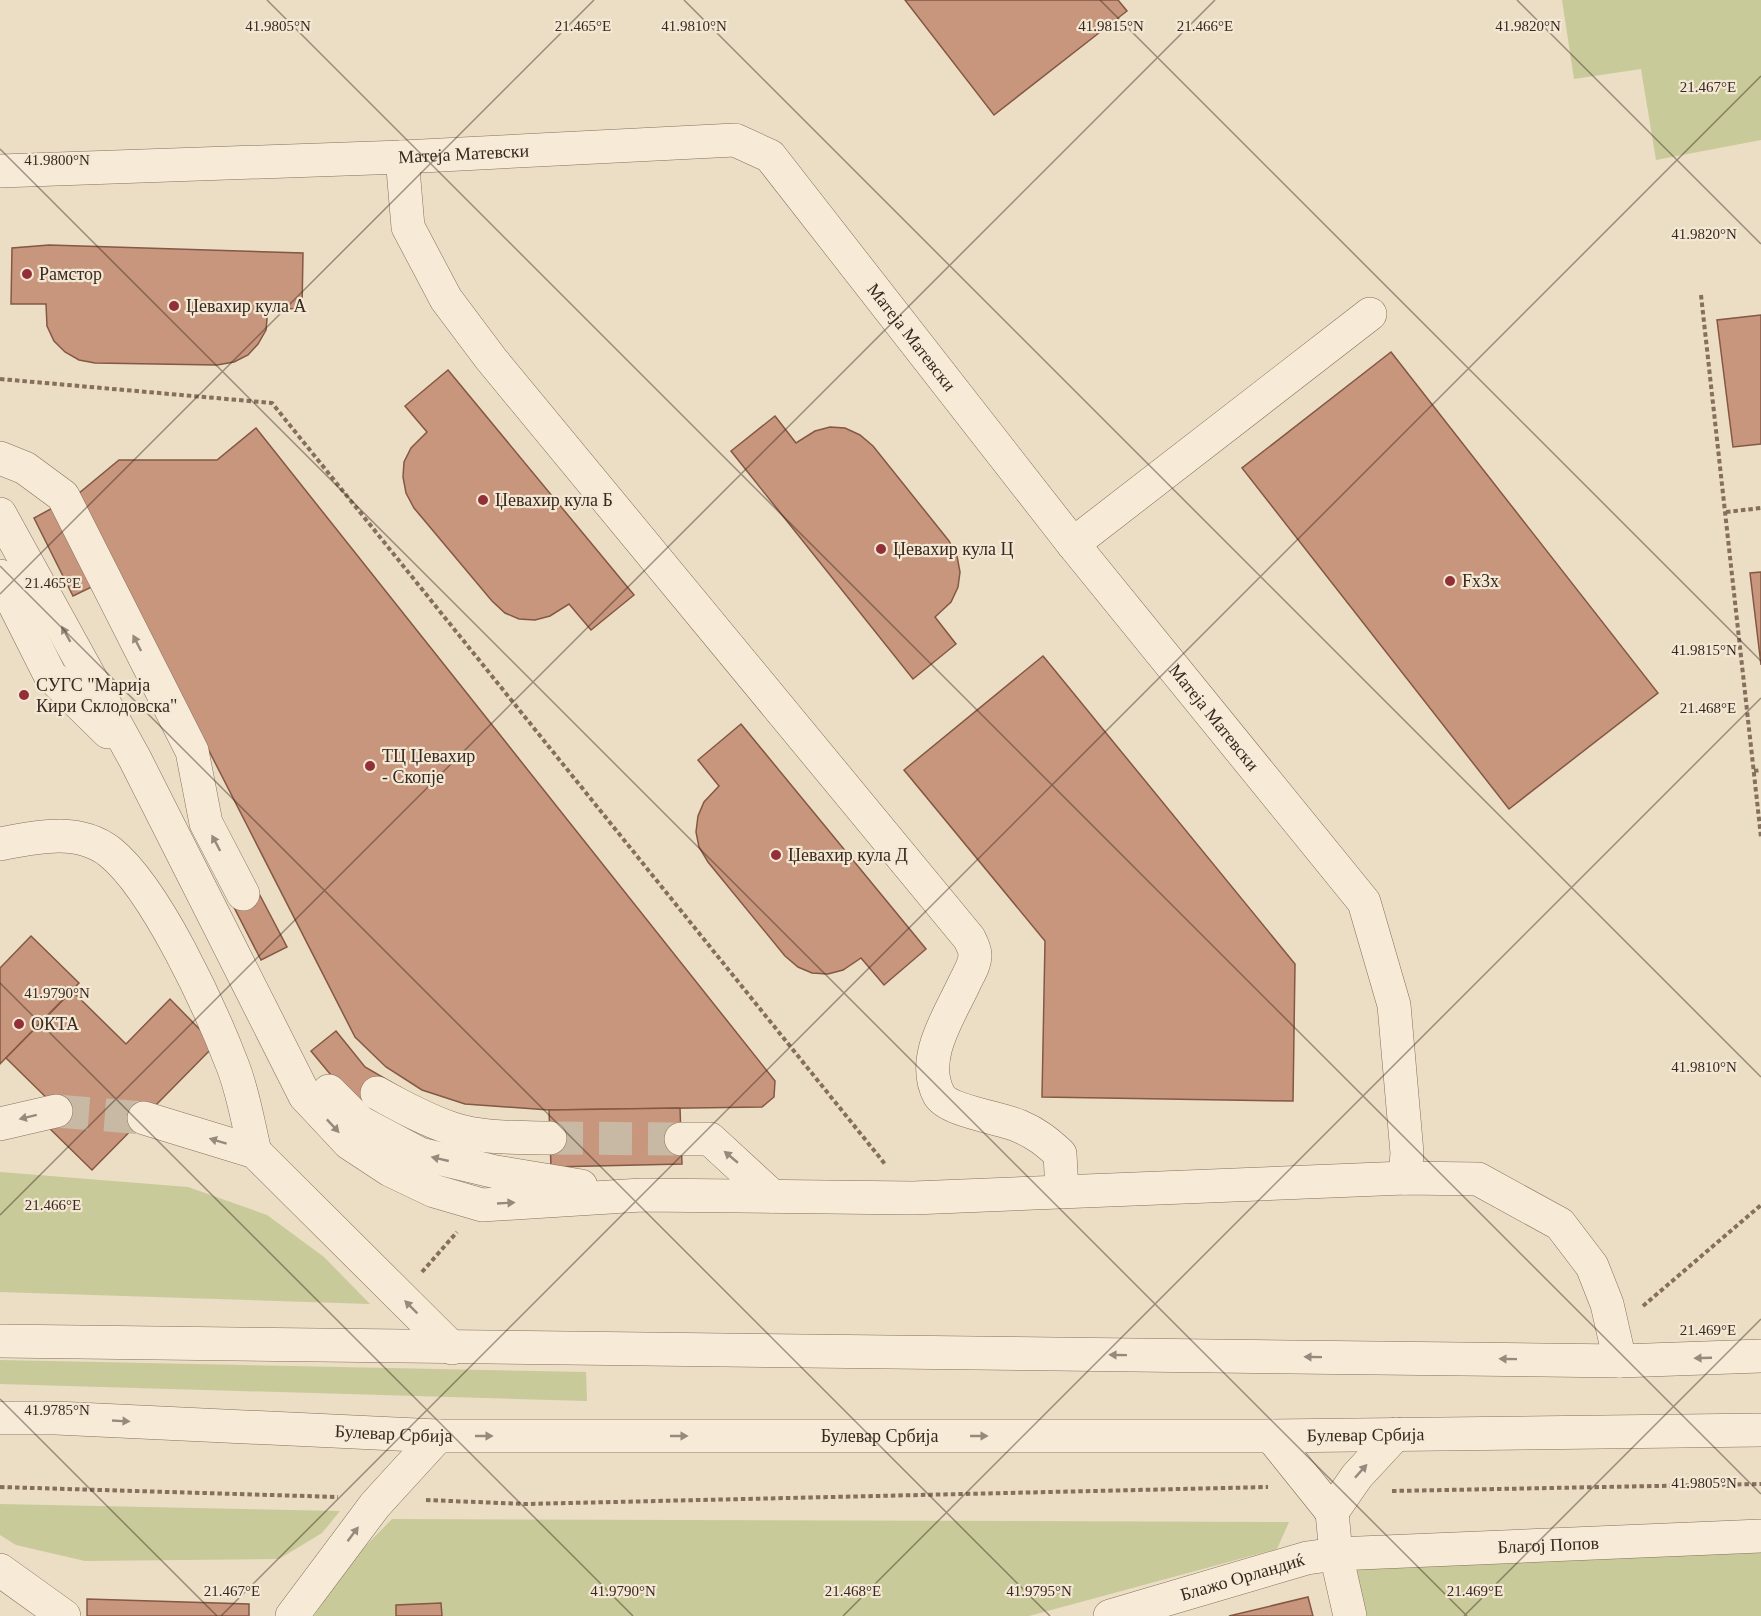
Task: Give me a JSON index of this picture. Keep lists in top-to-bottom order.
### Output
{
  "streets": {
    "street": [
      "Матеја Матевски",
      "Булевар Србија",
      "Благој Попов",
      "Блажо Орландиќ"
    ]
  },
  "crossings": [
    ["Благој Попов", "Блажо Орландиќ"]
  ],
  "places": [
    "Рамстор",
    "Џевахир кула А",
    "Џевахир кула Б",
    "Џевахир кула Ц",
    "Fx3x",
    "СУГС \"Марија Кири Склодовска\"",
    "ТЦ Џевахир - Скопје",
    "Џевахир кула Д",
    "ОКТА"
  ],
  "coordinates": [
    "41.9805°N",
    "21.465°E",
    "41.9810°N",
    "41.9815°N",
    "21.466°E",
    "41.9820°N",
    "21.467°E",
    "41.9800°N",
    "21.468°E",
    "41.9790°N",
    "21.469°E",
    "41.9785°N",
    "41.9795°N"
  ]
}
